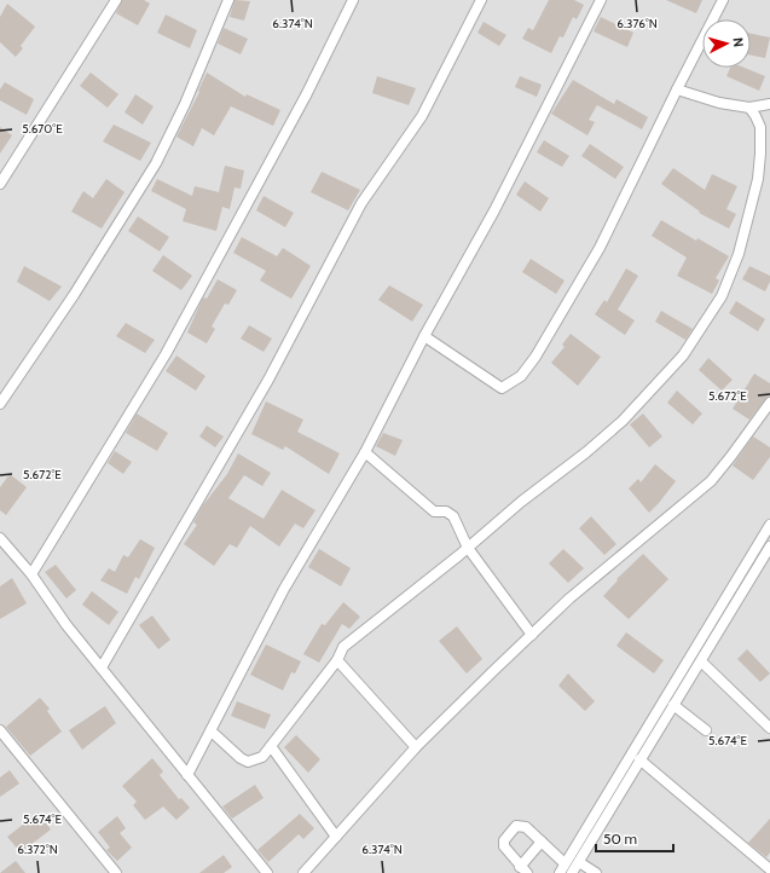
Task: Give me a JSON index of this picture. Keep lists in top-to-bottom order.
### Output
{
  "scale_bar": "50 m",
  "north": "right",
  "coordinates": [
    "6.374°N",
    "6.376°N",
    "5.670°E",
    "5.672°E",
    "5.674°E",
    "6.372°N"
  ]
}
